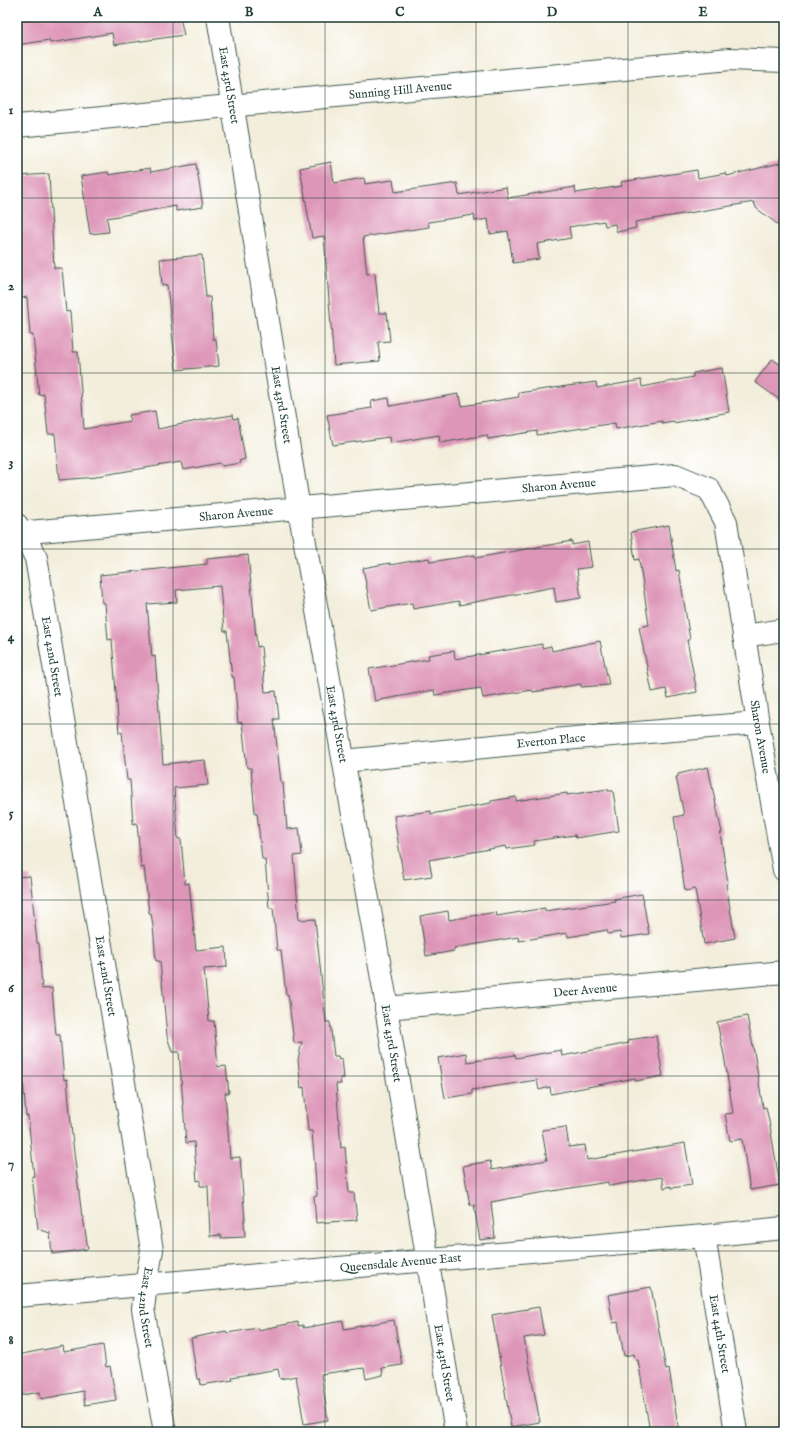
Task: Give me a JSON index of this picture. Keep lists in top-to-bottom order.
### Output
{
  "streets": {
    "street": [
      "East 43rd Street",
      "Sunning Hill Avenue",
      "Sharon Avenue",
      "East 42nd Street",
      "Everton Place",
      "Deer Avenue",
      "Queensdale Avenue East",
      "East 44th Street"
    ]
  },
  "crossings": [
    ["East 43rd Street", "Sunning Hill Avenue"],
    ["East 43rd Street", "Sharon Avenue"],
    ["East 43rd Street", "Everton Place"],
    ["East 43rd Street", "Deer Avenue"],
    ["East 43rd Street", "Queensdale Avenue East"],
    ["Sharon Avenue", "East 42nd Street"],
    ["Sharon Avenue", "Everton Place"],
    ["East 42nd Street", "Queensdale Avenue East"],
    ["Queensdale Avenue East", "East 44th Street"]
  ],
  "grid": {
    "columns": [
      "A",
      "B",
      "C",
      "D",
      "E"
    ],
    "rows": [
      "1",
      "2",
      "3",
      "4",
      "5",
      "6",
      "7",
      "8"
    ]
  }
}
